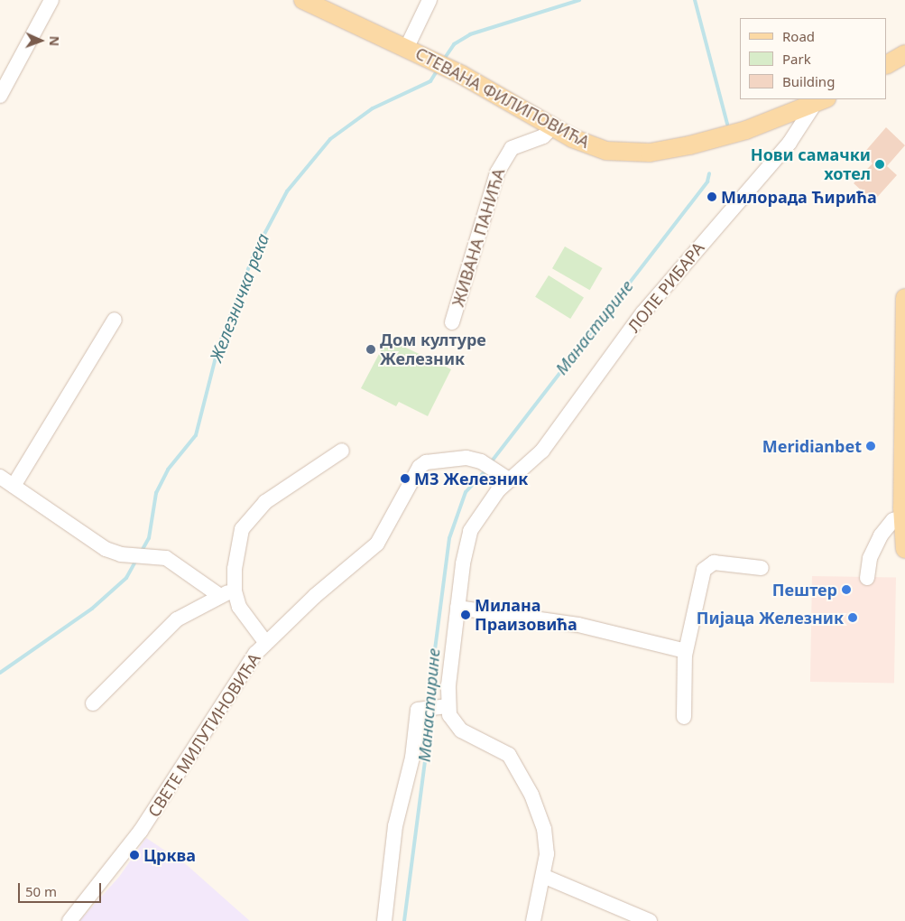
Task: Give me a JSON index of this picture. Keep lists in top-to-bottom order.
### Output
{
  "streets": {
    "main road": ["СТЕВАНА ФИЛИПОВИЋА"],
    "street": ["ЖИВАНА ПАНИЋА", "ЛОЛЕ РИБАРА", "СВЕТЕ МИЛУТИНОВИЋА"]
  },
  "crossings": [
    ["СТЕВАНА ФИЛИПОВИЋА", "ЖИВАНА ПАНИЋА"],
    ["СТЕВАНА ФИЛИПОВИЋА", "ЛОЛЕ РИБАРА"],
    ["ЛОЛЕ РИБАРА", "СВЕТЕ МИЛУТИНОВИЋА"]
  ],
  "water": ["Железничка река", "Манастирине"],
  "places": [
    "Нови самачки хотел",
    "Милорада Ћирића",
    "Дом културе Железник",
    "Meridianbet",
    "МЗ Железник",
    "Пештер",
    "Милана Праизовића",
    "Пијаца Железник",
    "Црква"
  ],
  "legend": ["Road", "Park", "Building"],
  "scale_bar": "50 m",
  "north": "right"
}
